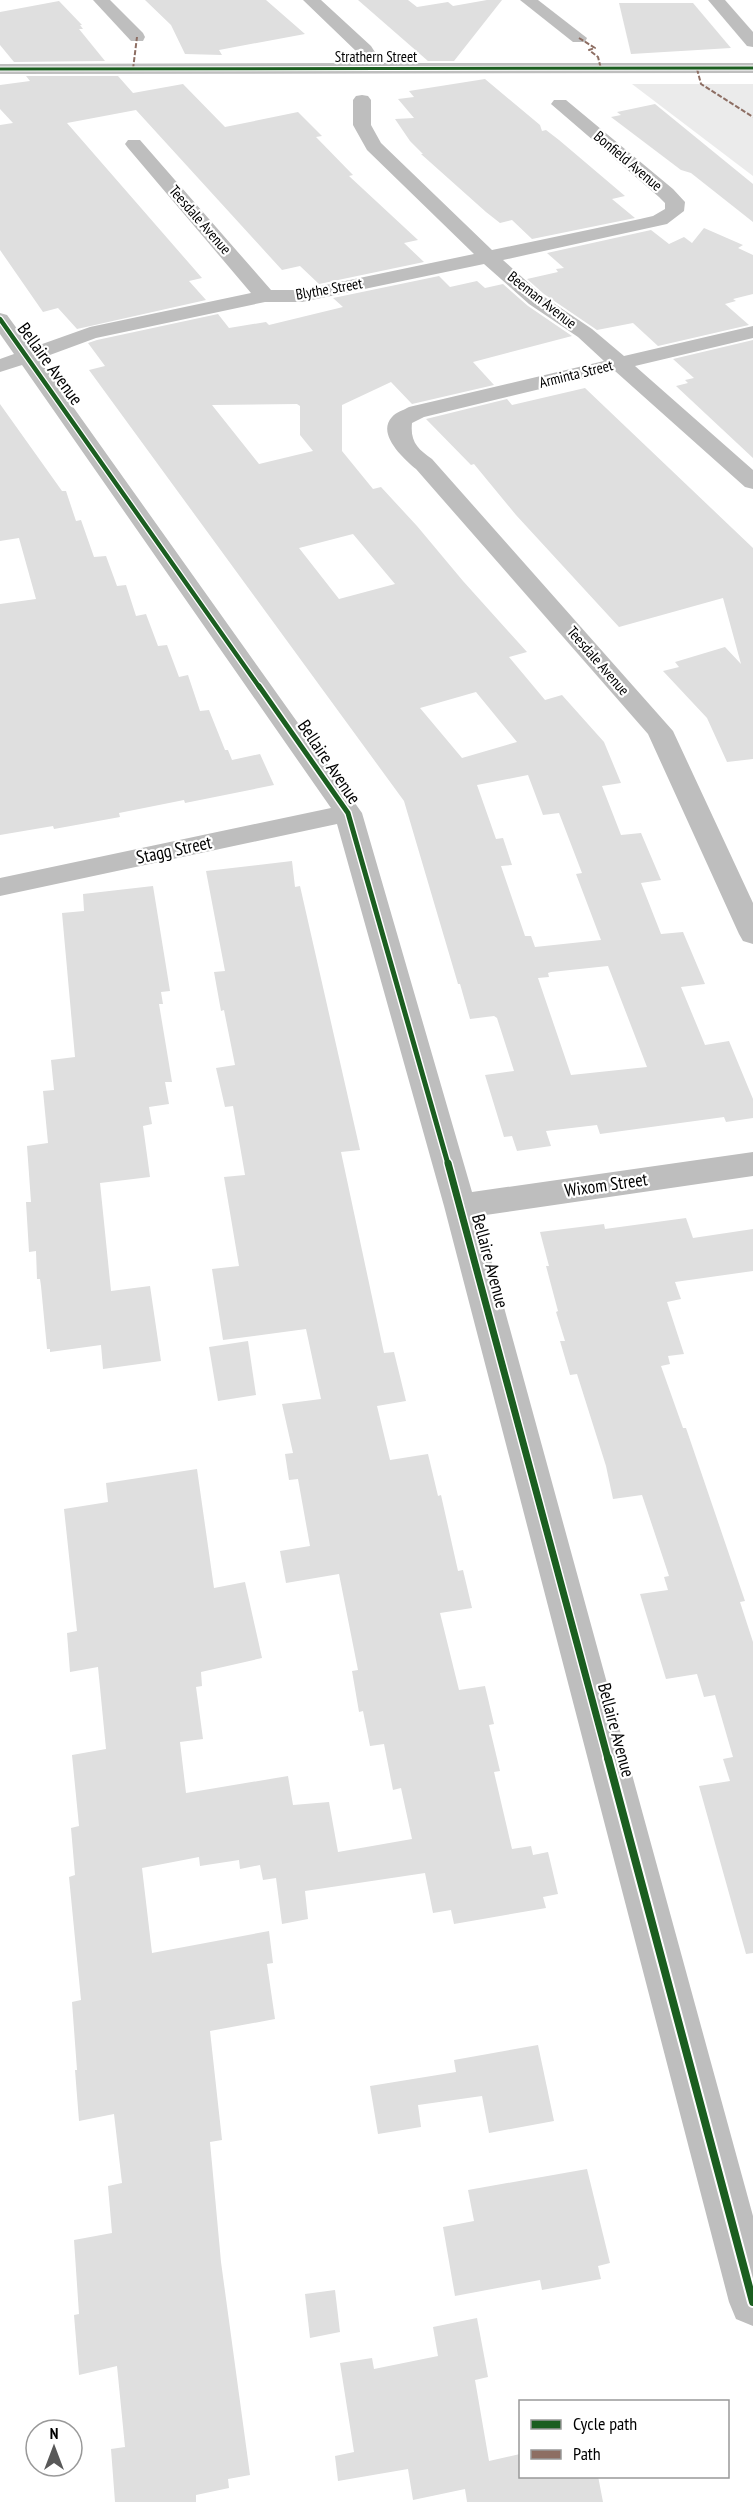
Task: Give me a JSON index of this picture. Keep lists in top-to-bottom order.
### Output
{
  "streets": {
    "street": [
      "Strathern Street",
      "Bonfield Avenue",
      "Teesdale Avenue",
      "Blythe Street",
      "Beeman Avenue",
      "Bellaire Avenue",
      "Arminta Street",
      "Stagg Street",
      "Wixom Street"
    ]
  },
  "crossings": [
    ["Bonfield Avenue", "Blythe Street"],
    ["Teesdale Avenue", "Blythe Street"],
    ["Teesdale Avenue", "Arminta Street"],
    ["Blythe Street", "Beeman Avenue"],
    ["Blythe Street", "Bellaire Avenue"],
    ["Beeman Avenue", "Arminta Street"],
    ["Bellaire Avenue", "Stagg Street"],
    ["Bellaire Avenue", "Wixom Street"]
  ],
  "legend": ["Cycle path", "Path"],
  "north": "top"
}
